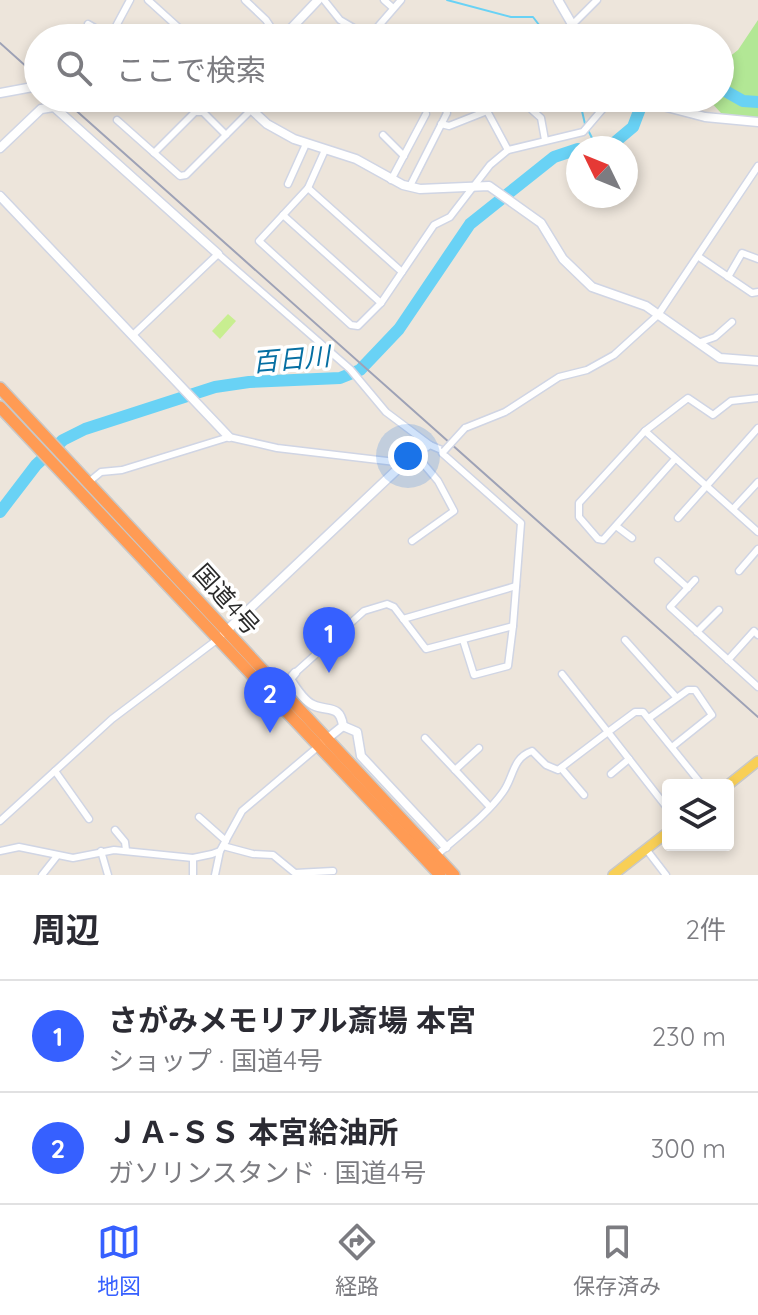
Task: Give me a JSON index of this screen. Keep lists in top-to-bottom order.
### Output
{
  "streets": {
    "highway": ["国道4号"]
  },
  "water": ["百日川"],
  "north": "top left",
  "page": {
    "search": "ここで検索",
    "pins": ["1", "2"],
    "heading": ["周辺", "2件"],
    "list": [
      {
        "mark": "1",
        "name": "さがみメモリアル斎場 本宮",
        "note": "ショップ · 国道4号",
        "value": "230 m"
      },
      {
        "mark": "2",
        "name": "ＪＡ-ＳＳ 本宮給油所",
        "note": "ガソリンスタンド · 国道4号",
        "value": "300 m"
      }
    ],
    "nav": ["地図", "経路", "保存済み"]
  }
}
